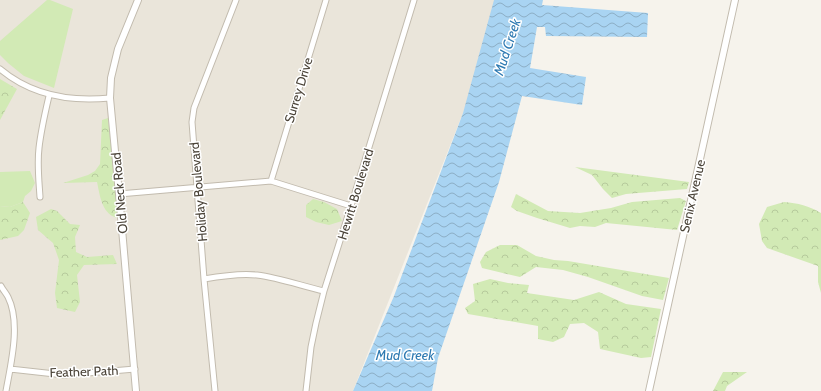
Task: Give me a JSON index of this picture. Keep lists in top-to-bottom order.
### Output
{
  "streets": {
    "street": [
      "Surrey Drive",
      "Holiday Boulevard",
      "Old Neck Road",
      "Hewitt Boulevard",
      "Senix Avenue",
      "Feather Path"
    ]
  },
  "crossings": [
    ["Old Neck Road", "Feather Path"]
  ],
  "water": ["Mud Creek"]
}
